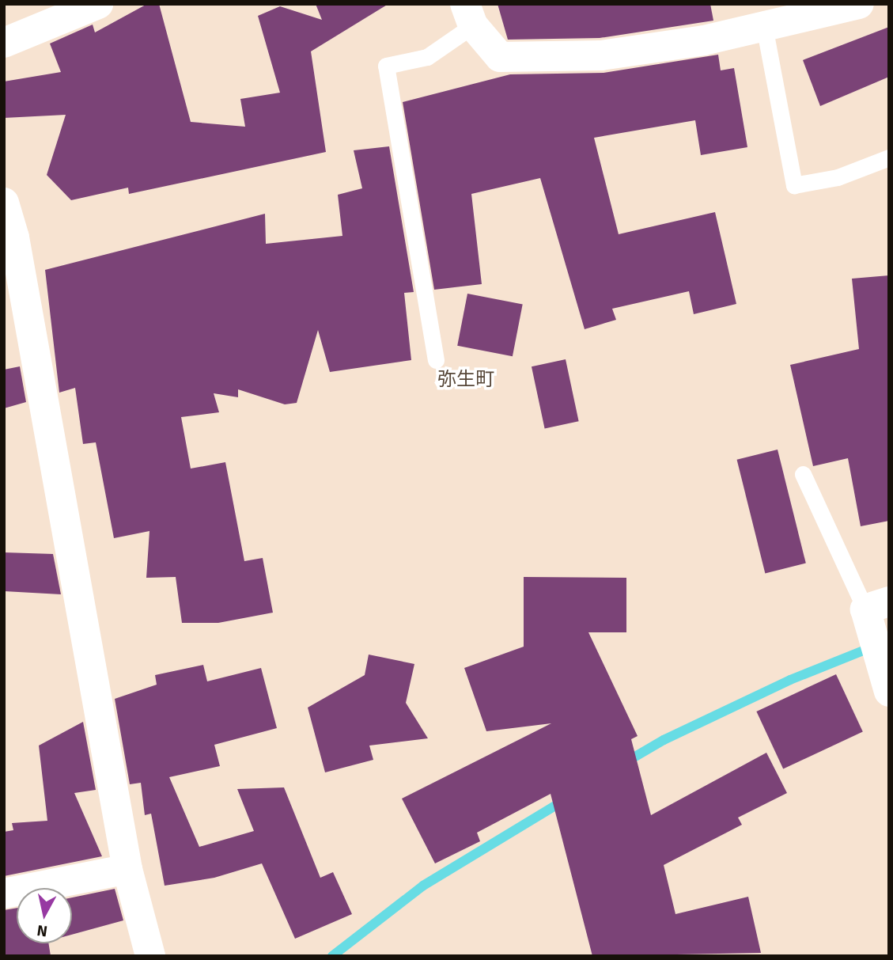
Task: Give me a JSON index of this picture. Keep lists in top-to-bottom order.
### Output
{
  "districts": ["弥生町"],
  "north": "bottom"
}
